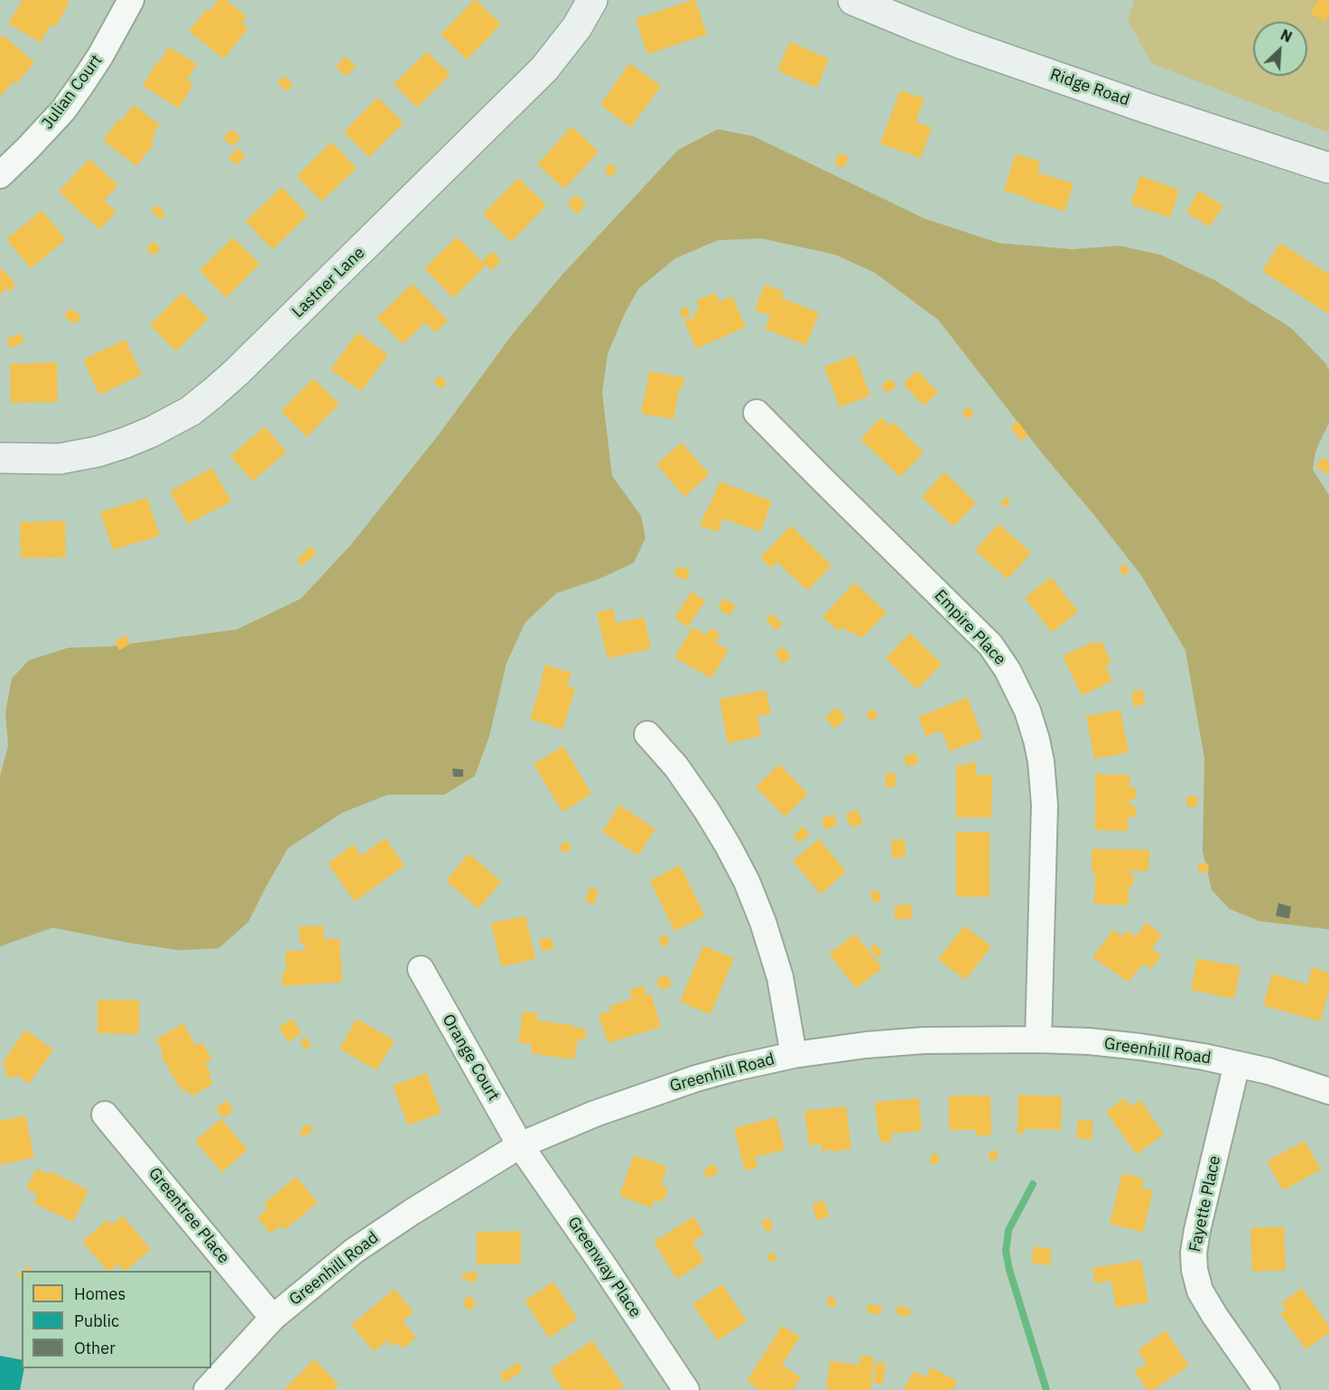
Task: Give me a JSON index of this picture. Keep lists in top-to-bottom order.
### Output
{
  "streets": {
    "street": [
      "Ridge Road",
      "Julian Court",
      "Lastner Lane",
      "Empire Place",
      "Greenhill Road",
      "Orange Court",
      "Fayette Place",
      "Greentree Place",
      "Greenway Place"
    ]
  },
  "crossings": [
    ["Empire Place", "Greenhill Road"],
    ["Greenhill Road", "Orange Court"],
    ["Greenhill Road", "Fayette Place"],
    ["Greenhill Road", "Greentree Place"],
    ["Greenhill Road", "Greenway Place"],
    ["Orange Court", "Greenway Place"]
  ],
  "legend": ["Homes", "Public", "Other"],
  "north": "top right"
}
